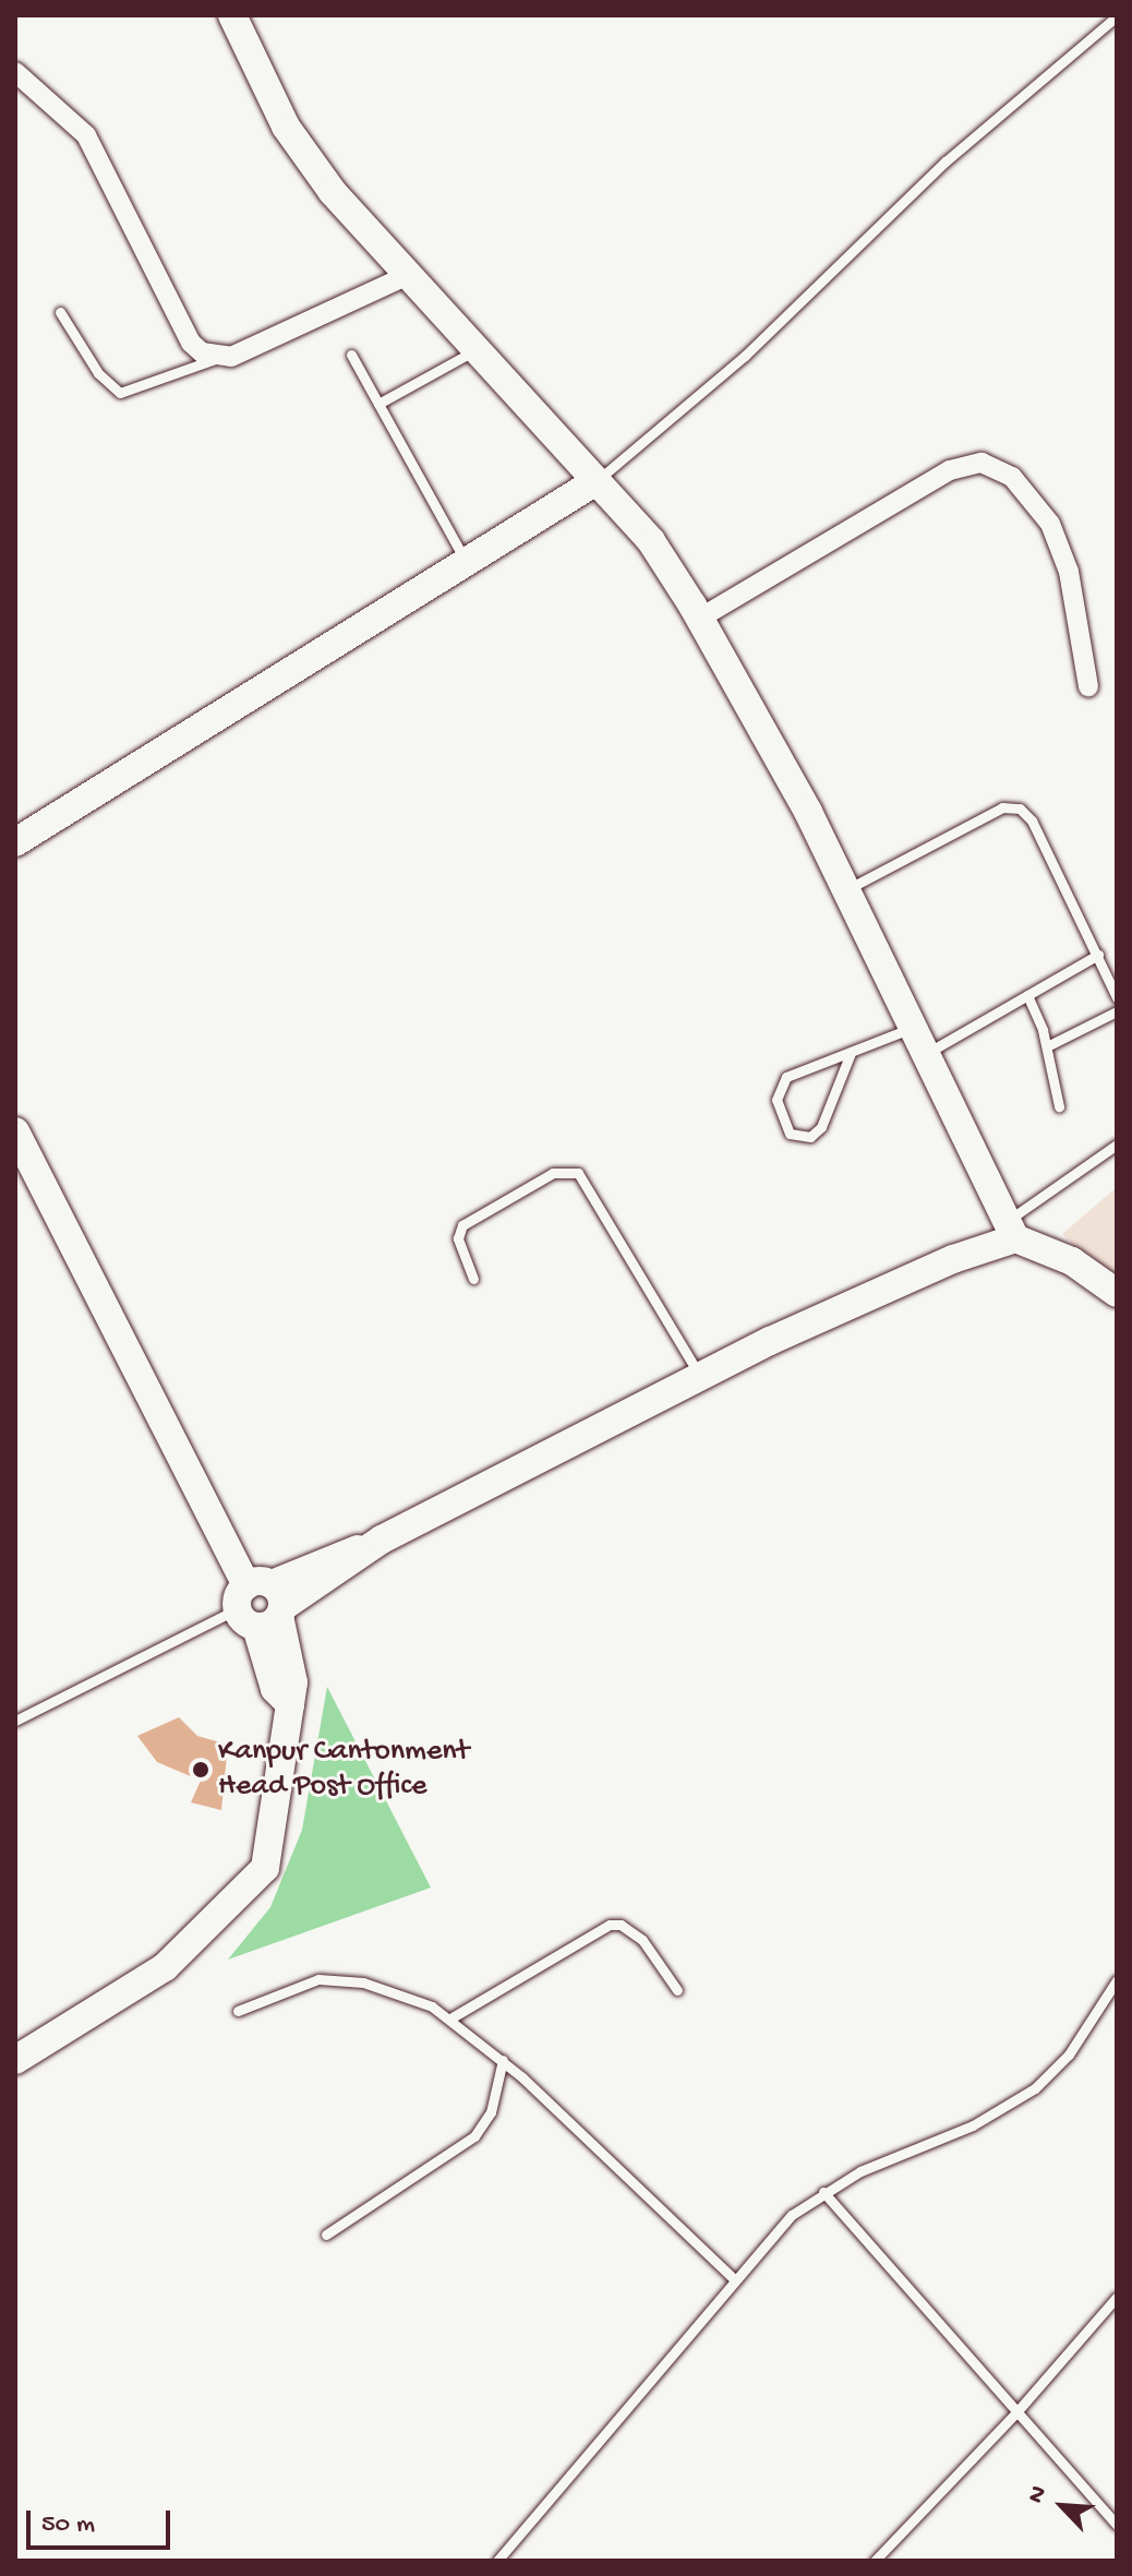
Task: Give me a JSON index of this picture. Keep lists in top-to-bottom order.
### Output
{
  "places": ["Kanpur Cantonment Head Post Office"],
  "scale_bar": "50 m",
  "north": "top left"
}
